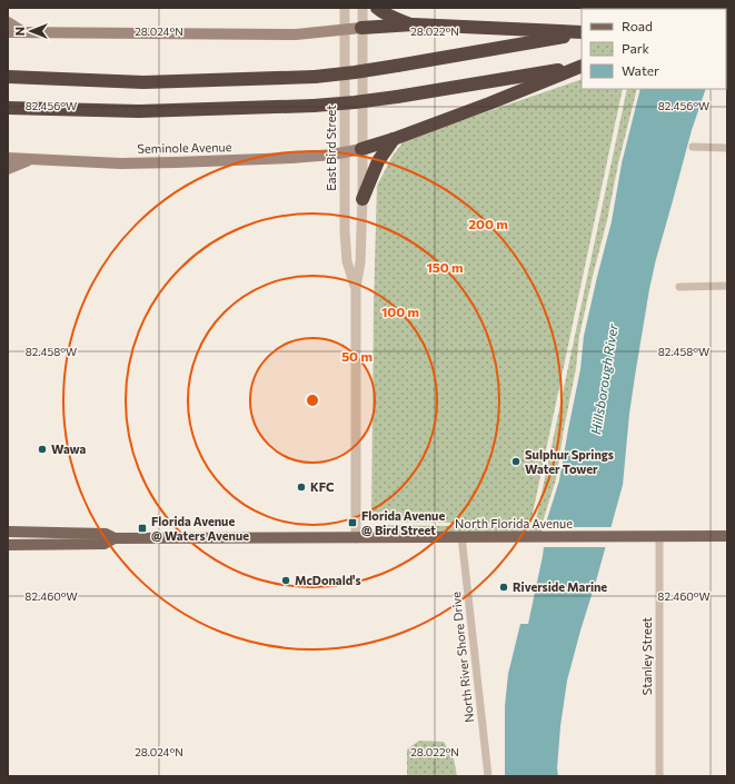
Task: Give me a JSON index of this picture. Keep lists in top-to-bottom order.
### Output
{
  "streets": {
    "main road": ["Seminole Avenue", "North Florida Avenue"],
    "street": ["East Bird Street", "Stanley Street", "North River Shore Drive"]
  },
  "crossings": [
    ["Seminole Avenue", "East Bird Street"],
    ["East Bird Street", "North Florida Avenue"],
    ["North Florida Avenue", "Stanley Street"],
    ["North Florida Avenue", "North River Shore Drive"]
  ],
  "water": ["Hillsborough River"],
  "places": {
    "other": [
      "Wawa",
      "Sulphur Springs Water Tower",
      "KFC",
      "McDonald's",
      "Riverside Marine"
    ],
    "transit": ["Florida Avenue @ Bird Street", "Florida Avenue @ Waters Avenue"]
  },
  "legend": ["Road", "Park", "Water"],
  "north": "left",
  "coordinates": [
    "28.024°N",
    "28.022°N",
    "82.456°W",
    "82.458°W",
    "82.460°W"
  ],
  "rings": [
    "200 m",
    "150 m",
    "100 m",
    "50 m"
  ]
}
